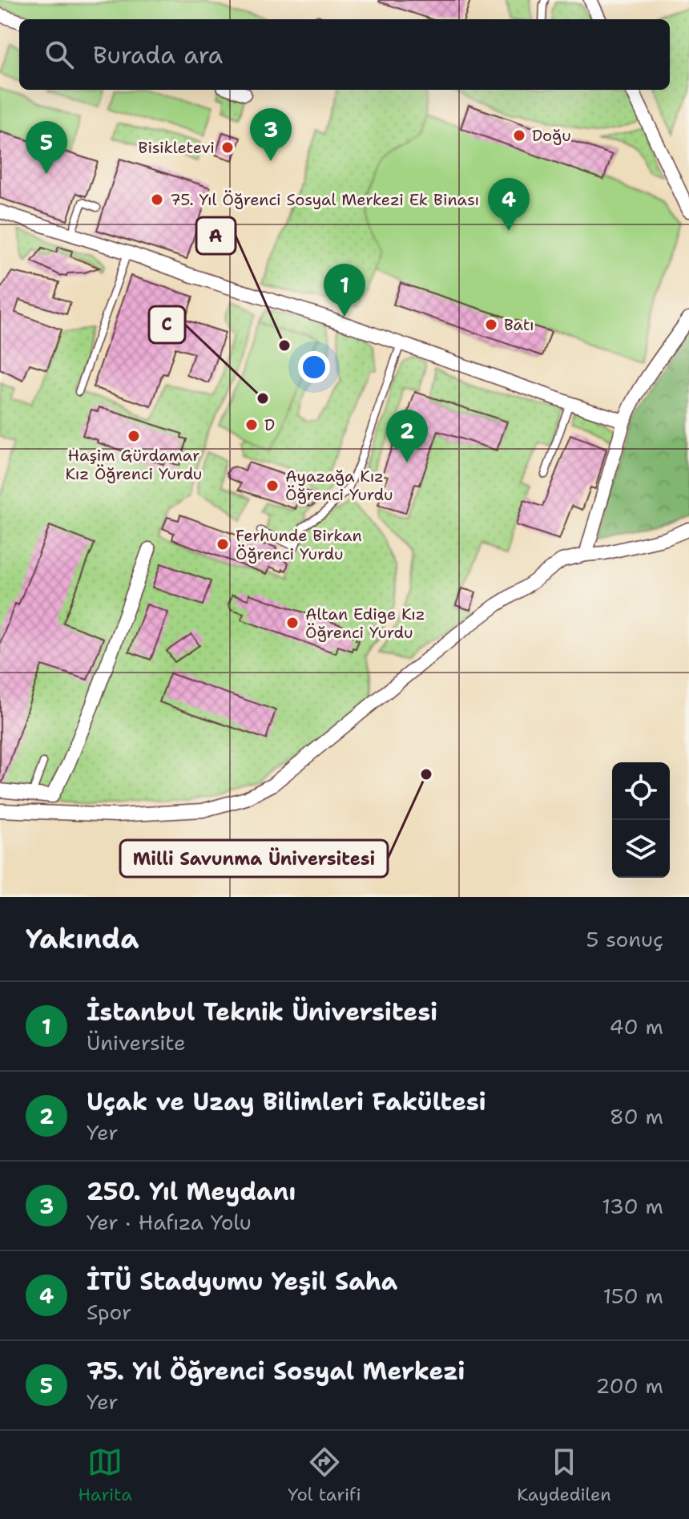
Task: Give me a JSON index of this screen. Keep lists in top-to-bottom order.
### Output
{
  "places": [
    "Doğu",
    "Bisikletevi",
    "75. Yıl Öğrenci Sosyal Merkezi Ek Binası",
    "Batı",
    "A",
    "C",
    "D",
    "Haşim Gürdamar Kız Öğrenci Yurdu",
    "Ayazağa Kız Öğrenci Yurdu",
    "Ferhunde Birkan Öğrenci Yurdu",
    "Altan Edige Kız Öğrenci Yurdu",
    "Milli Savunma Üniversitesi"
  ],
  "page": {
    "search": "Burada ara",
    "pins": [
      "3",
      "5",
      "4",
      "1",
      "2"
    ],
    "heading": ["Yakında", "5 sonuç"],
    "list": [
      {
        "mark": "1",
        "name": "İstanbul Teknik Üniversitesi",
        "note": "Üniversite",
        "value": "40 m"
      },
      {
        "mark": "2",
        "name": "Uçak ve Uzay Bilimleri Fakültesi",
        "note": "Yer",
        "value": "80 m"
      },
      {
        "mark": "3",
        "name": "250. Yıl Meydanı",
        "note": "Yer · Hafıza Yolu",
        "value": "130 m"
      },
      {
        "mark": "4",
        "name": "İTÜ Stadyumu Yeşil Saha",
        "note": "Spor",
        "value": "150 m"
      },
      {
        "mark": "5",
        "name": "75. Yıl Öğrenci Sosyal Merkezi",
        "note": "Yer",
        "value": "200 m"
      }
    ],
    "nav": ["Harita", "Yol tarifi", "Kaydedilen"]
  }
}
